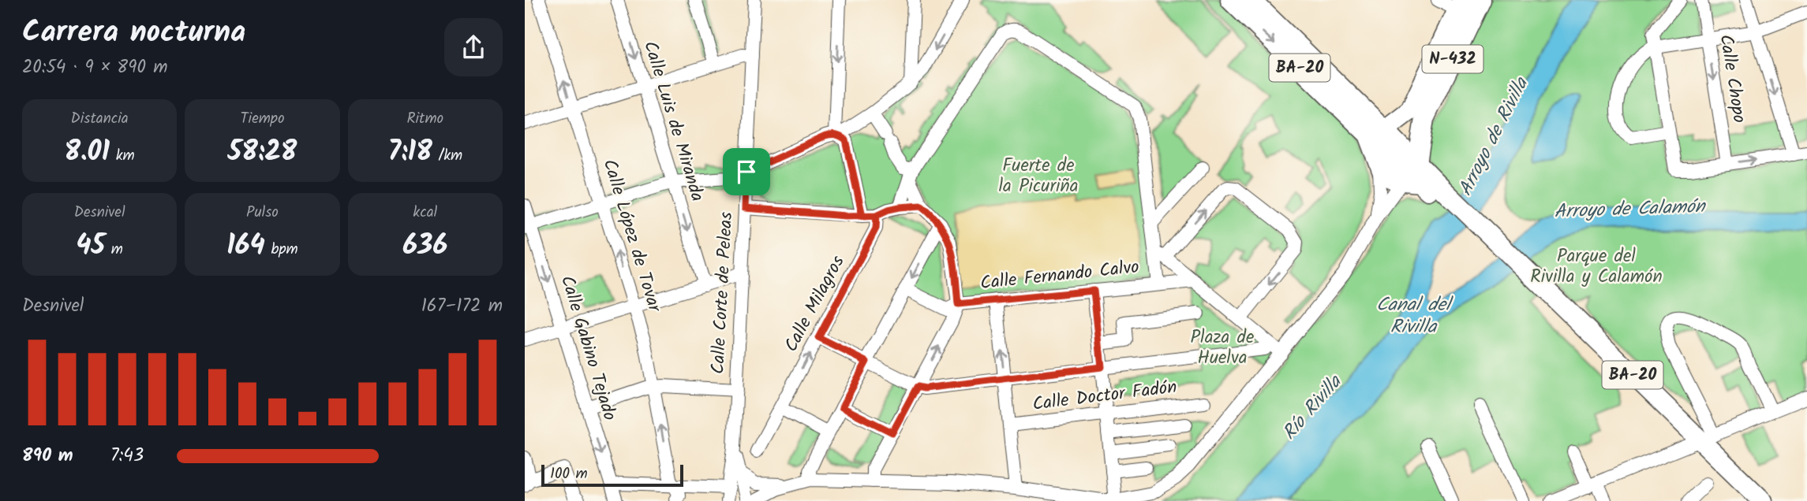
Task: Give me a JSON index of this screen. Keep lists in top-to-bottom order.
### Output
{
  "streets": {
    "highway": ["N-432", "BA-20"],
    "street": [
      "Calle Chopo",
      "Calle Luis de Miranda",
      "Calle López de Tovar",
      "Calle Fernando Calvo",
      "Calle Corte de Peleas",
      "Calle Milagros",
      "Calle Gabino Tejado",
      "Calle Doctor Fadón"
    ]
  },
  "crossings": [
    ["N-432", "BA-20"]
  ],
  "one_way": ["Calle López de Tovar", "Calle Gabino Tejado"],
  "water": [
    "Arroyo de Rivilla",
    "Arroyo de Calamón",
    "Canal del Rivilla",
    "Río Rivilla"
  ],
  "parks": ["Fuerte de la Picuriña", "Parque del Rivilla y Calamón", "Plaza de Huelva"],
  "scale_bar": "100 m",
  "page": {
    "heading": ["Carrera nocturna", "20:54 · 9 × 890 m"],
    "stats": [
      ["Distancia", "8.01 km"],
      ["Tiempo", "58:28"],
      ["Ritmo", "7:18 /km"],
      ["Desnivel", "45 m"],
      ["Pulso", "164 bpm"],
      ["kcal", "636"]
    ],
    "chart": ["Desnivel", "167–172 m"],
    "list": [
      {
        "name": "890 m",
        "note": "7:43"
      }
    ],
    "scale": "100 m"
  }
}
